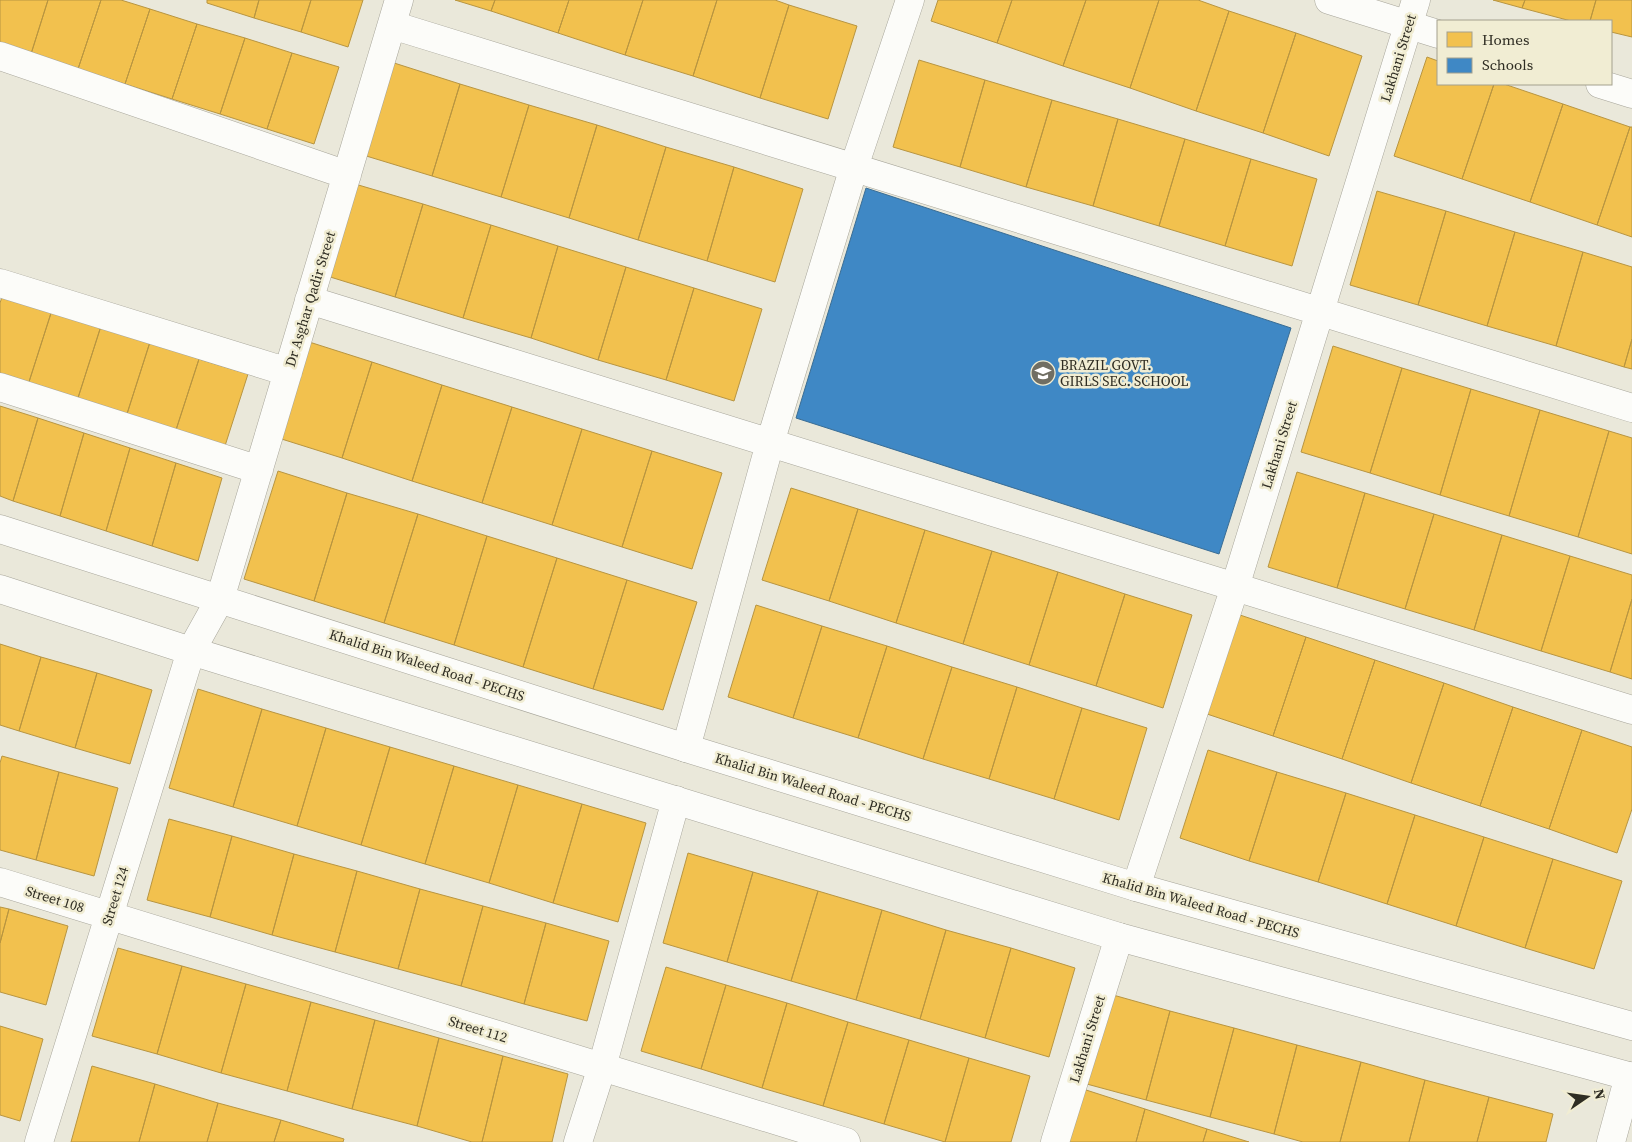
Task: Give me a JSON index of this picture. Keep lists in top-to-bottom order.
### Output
{
  "streets": {
    "street": [
      "Lakhani Street",
      "Dr Asghar Qadir Street",
      "Khalid Bin Waleed Road - PECHS",
      "Street 124",
      "Street 108",
      "Street 112"
    ]
  },
  "crossings": [
    ["Lakhani Street", "Khalid Bin Waleed Road - PECHS"],
    ["Dr Asghar Qadir Street", "Khalid Bin Waleed Road - PECHS"],
    ["Dr Asghar Qadir Street", "Street 124"],
    ["Khalid Bin Waleed Road - PECHS", "Street 124"],
    ["Street 124", "Street 108"],
    ["Street 124", "Street 112"],
    ["Street 108", "Street 112"]
  ],
  "places": {
    "school or university": ["BRAZIL GOVT. GIRLS SEC. SCHOOL"]
  },
  "legend": ["Homes", "Schools"],
  "north": "right"
}
